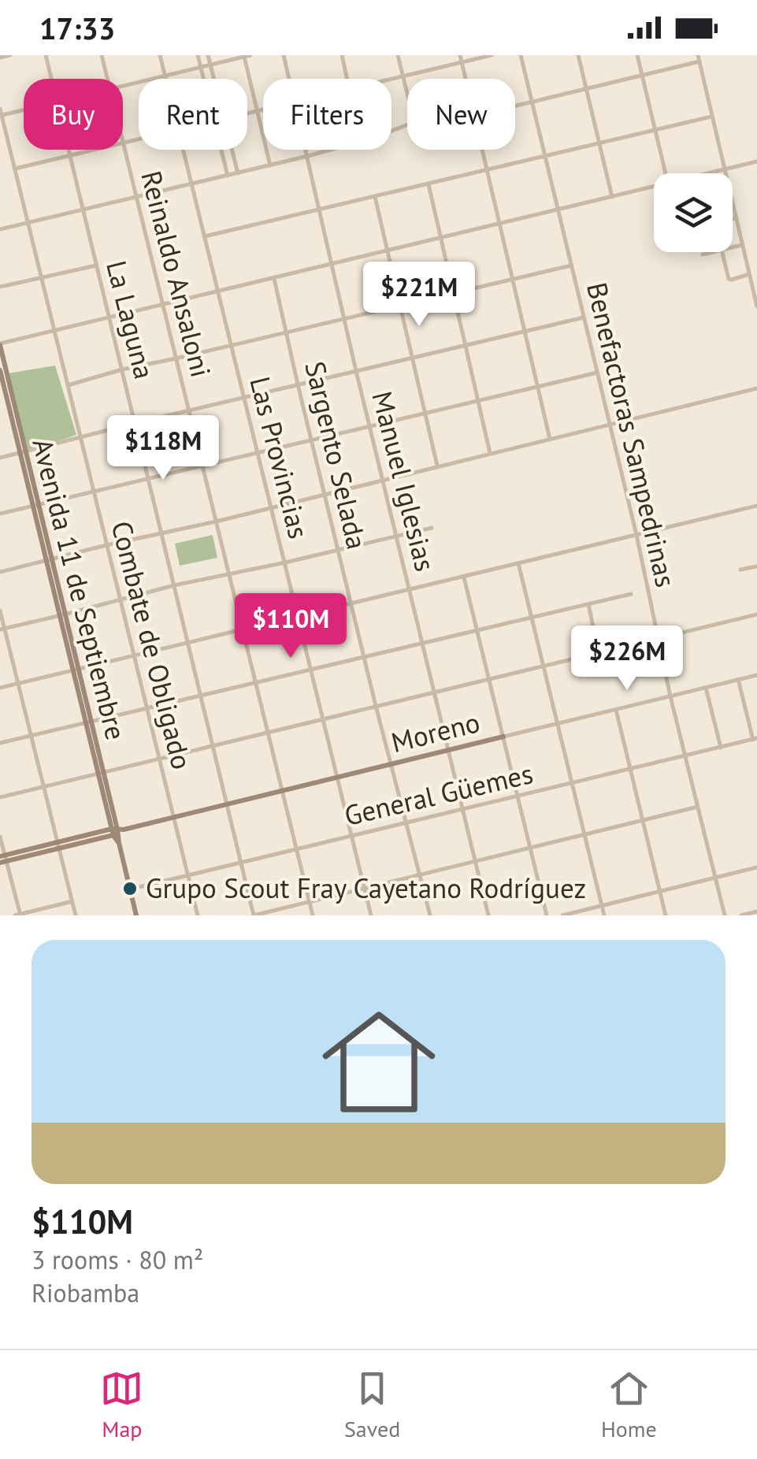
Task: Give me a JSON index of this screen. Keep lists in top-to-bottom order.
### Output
{
  "streets": {
    "main road": ["Avenida 11 de Septiembre", "Moreno"],
    "street": [
      "Reinaldo Ansaloni",
      "La Laguna",
      "Benefactoras Sampedrinas",
      "Sargento Selada",
      "Las Provincias",
      "Manuel Iglesias",
      "Combate de Obligado",
      "General Güemes"
    ]
  },
  "crossings": [
    ["Reinaldo Ansaloni", "Moreno"],
    ["Reinaldo Ansaloni", "General Güemes"],
    ["La Laguna", "Moreno"],
    ["La Laguna", "General Güemes"],
    ["Benefactoras Sampedrinas", "Moreno"],
    ["Benefactoras Sampedrinas", "General Güemes"],
    ["Sargento Selada", "Moreno"],
    ["Sargento Selada", "General Güemes"],
    ["Las Provincias", "Moreno"],
    ["Las Provincias", "General Güemes"],
    ["Manuel Iglesias", "Moreno"],
    ["Manuel Iglesias", "General Güemes"],
    ["Avenida 11 de Septiembre", "Moreno"],
    ["Avenida 11 de Septiembre", "General Güemes"],
    ["Combate de Obligado", "Moreno"],
    ["Combate de Obligado", "General Güemes"]
  ],
  "places": ["Grupo Scout Fray Cayetano Rodríguez"],
  "page": {
    "status": "17:33",
    "chip": [
      "Buy",
      "Rent",
      "Filters",
      "New"
    ],
    "price": [
      "$221M",
      "$118M",
      "$110M",
      "$226M"
    ],
    "list": [
      {
        "name": "$110M",
        "note": "3 rooms · 80 m² · Riobamba"
      }
    ],
    "tabs": ["Map", "Saved", "Home"]
  }
}
